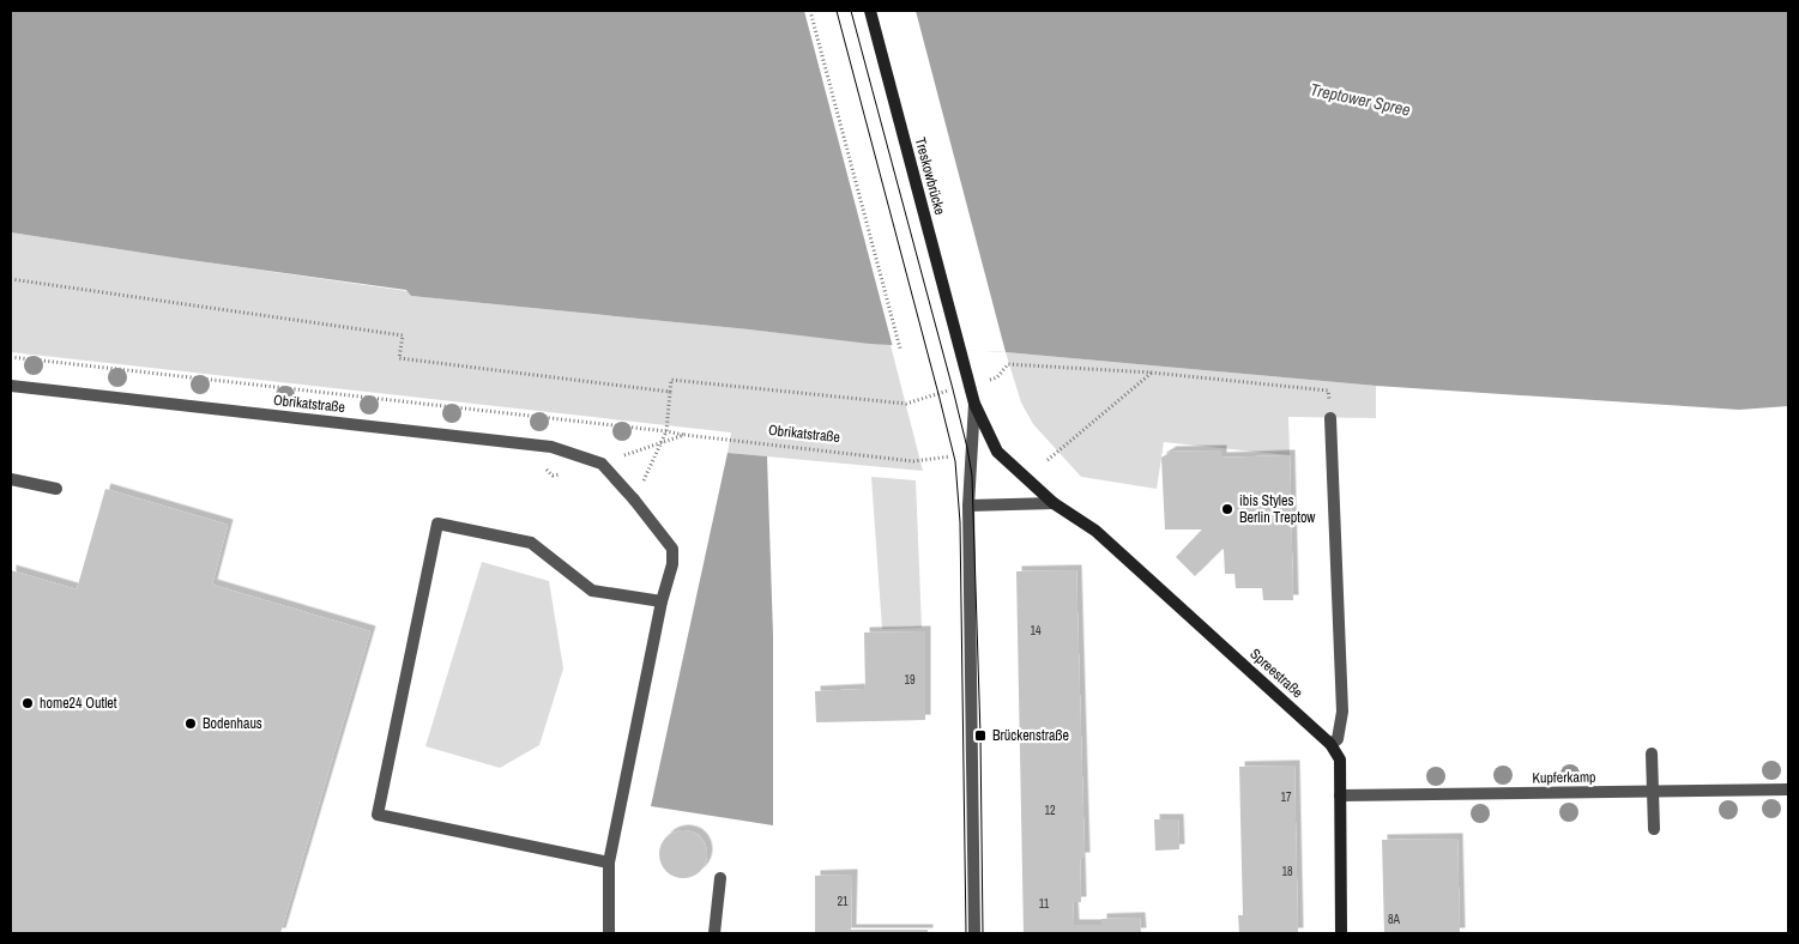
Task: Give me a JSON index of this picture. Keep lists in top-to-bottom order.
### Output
{
  "streets": {
    "main road": ["Treskowbrücke", "Spreestraße"],
    "street": ["Obrikatstraße", "Kupferkamp"]
  },
  "crossings": [
    ["Treskowbrücke", "Spreestraße"],
    ["Spreestraße", "Kupferkamp"]
  ],
  "water": ["Treptower Spree"],
  "places": {
    "other": ["ibis Styles Berlin Treptow", "home24 Outlet", "Bodenhaus"],
    "transit": ["Brückenstraße"]
  },
  "house_numbers": [
    "14",
    "19",
    "17",
    "12",
    "18",
    "21",
    "11",
    "8A"
  ]
}
